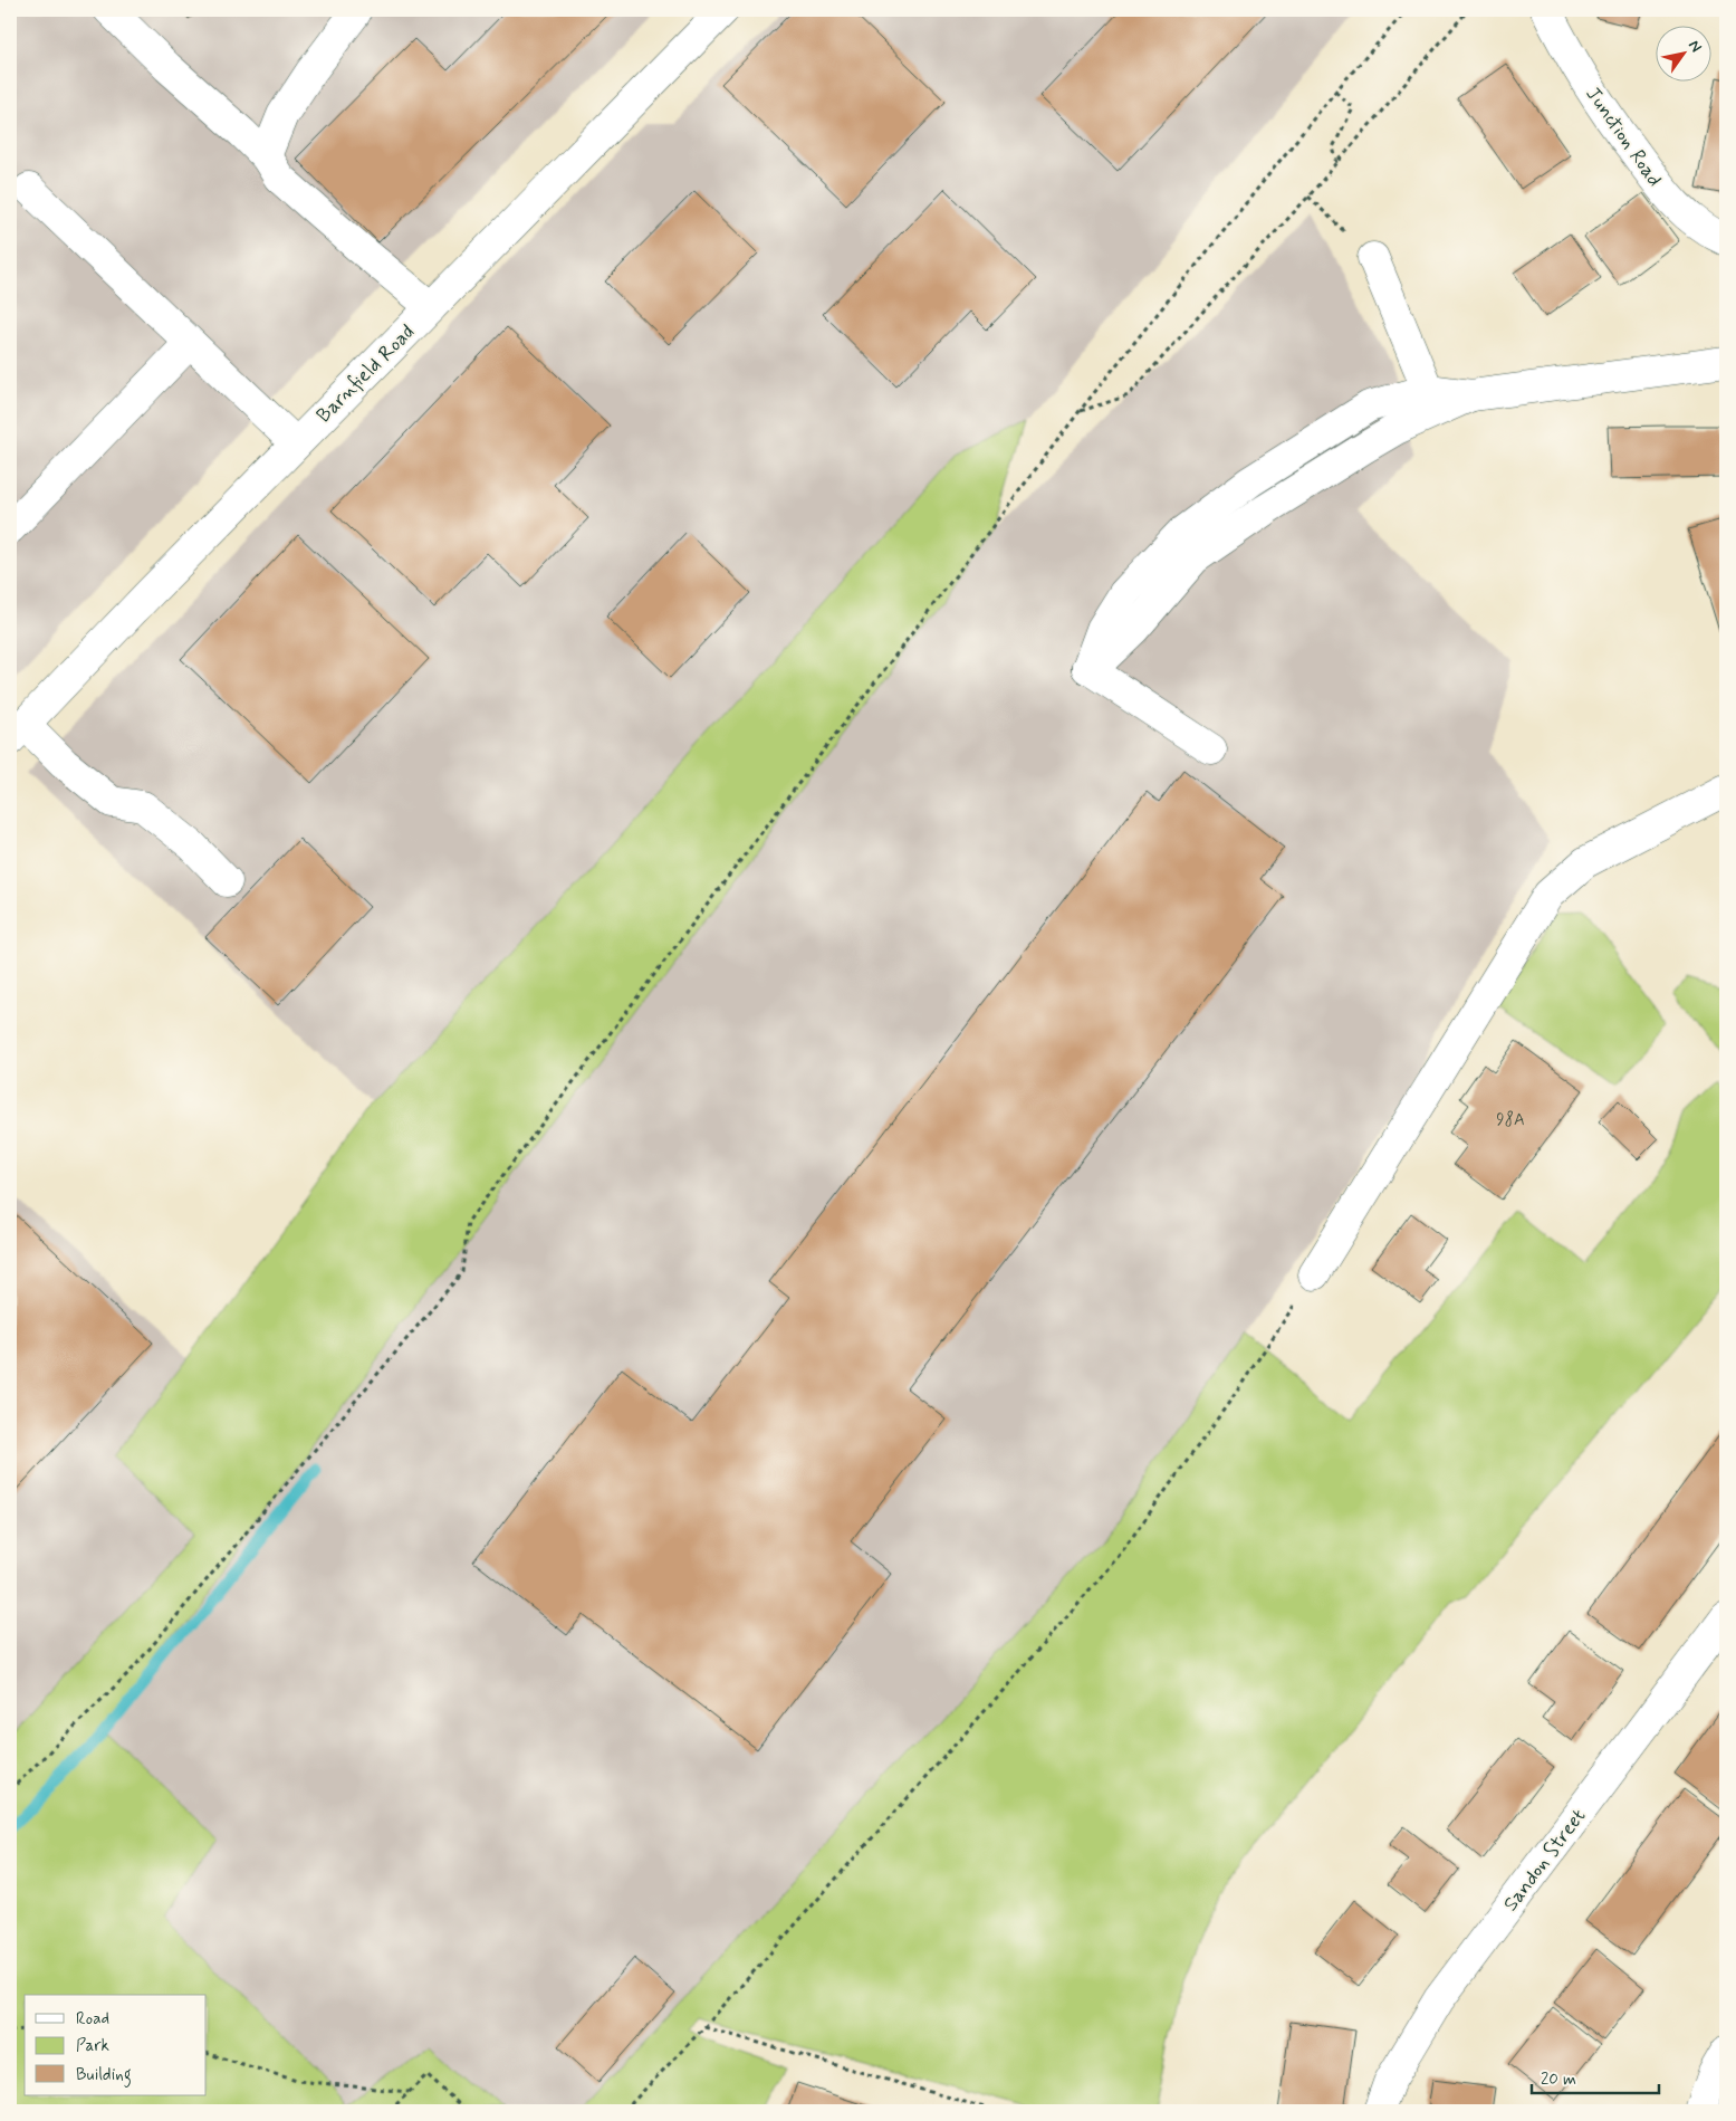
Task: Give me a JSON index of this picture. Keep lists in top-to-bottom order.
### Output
{
  "streets": {
    "street": ["Junction Road", "Barnfield Road", "Sandon Street"]
  },
  "house_numbers": ["98A"],
  "legend": ["Road", "Park", "Building"],
  "scale_bar": "20 m",
  "north": "top right"
}
